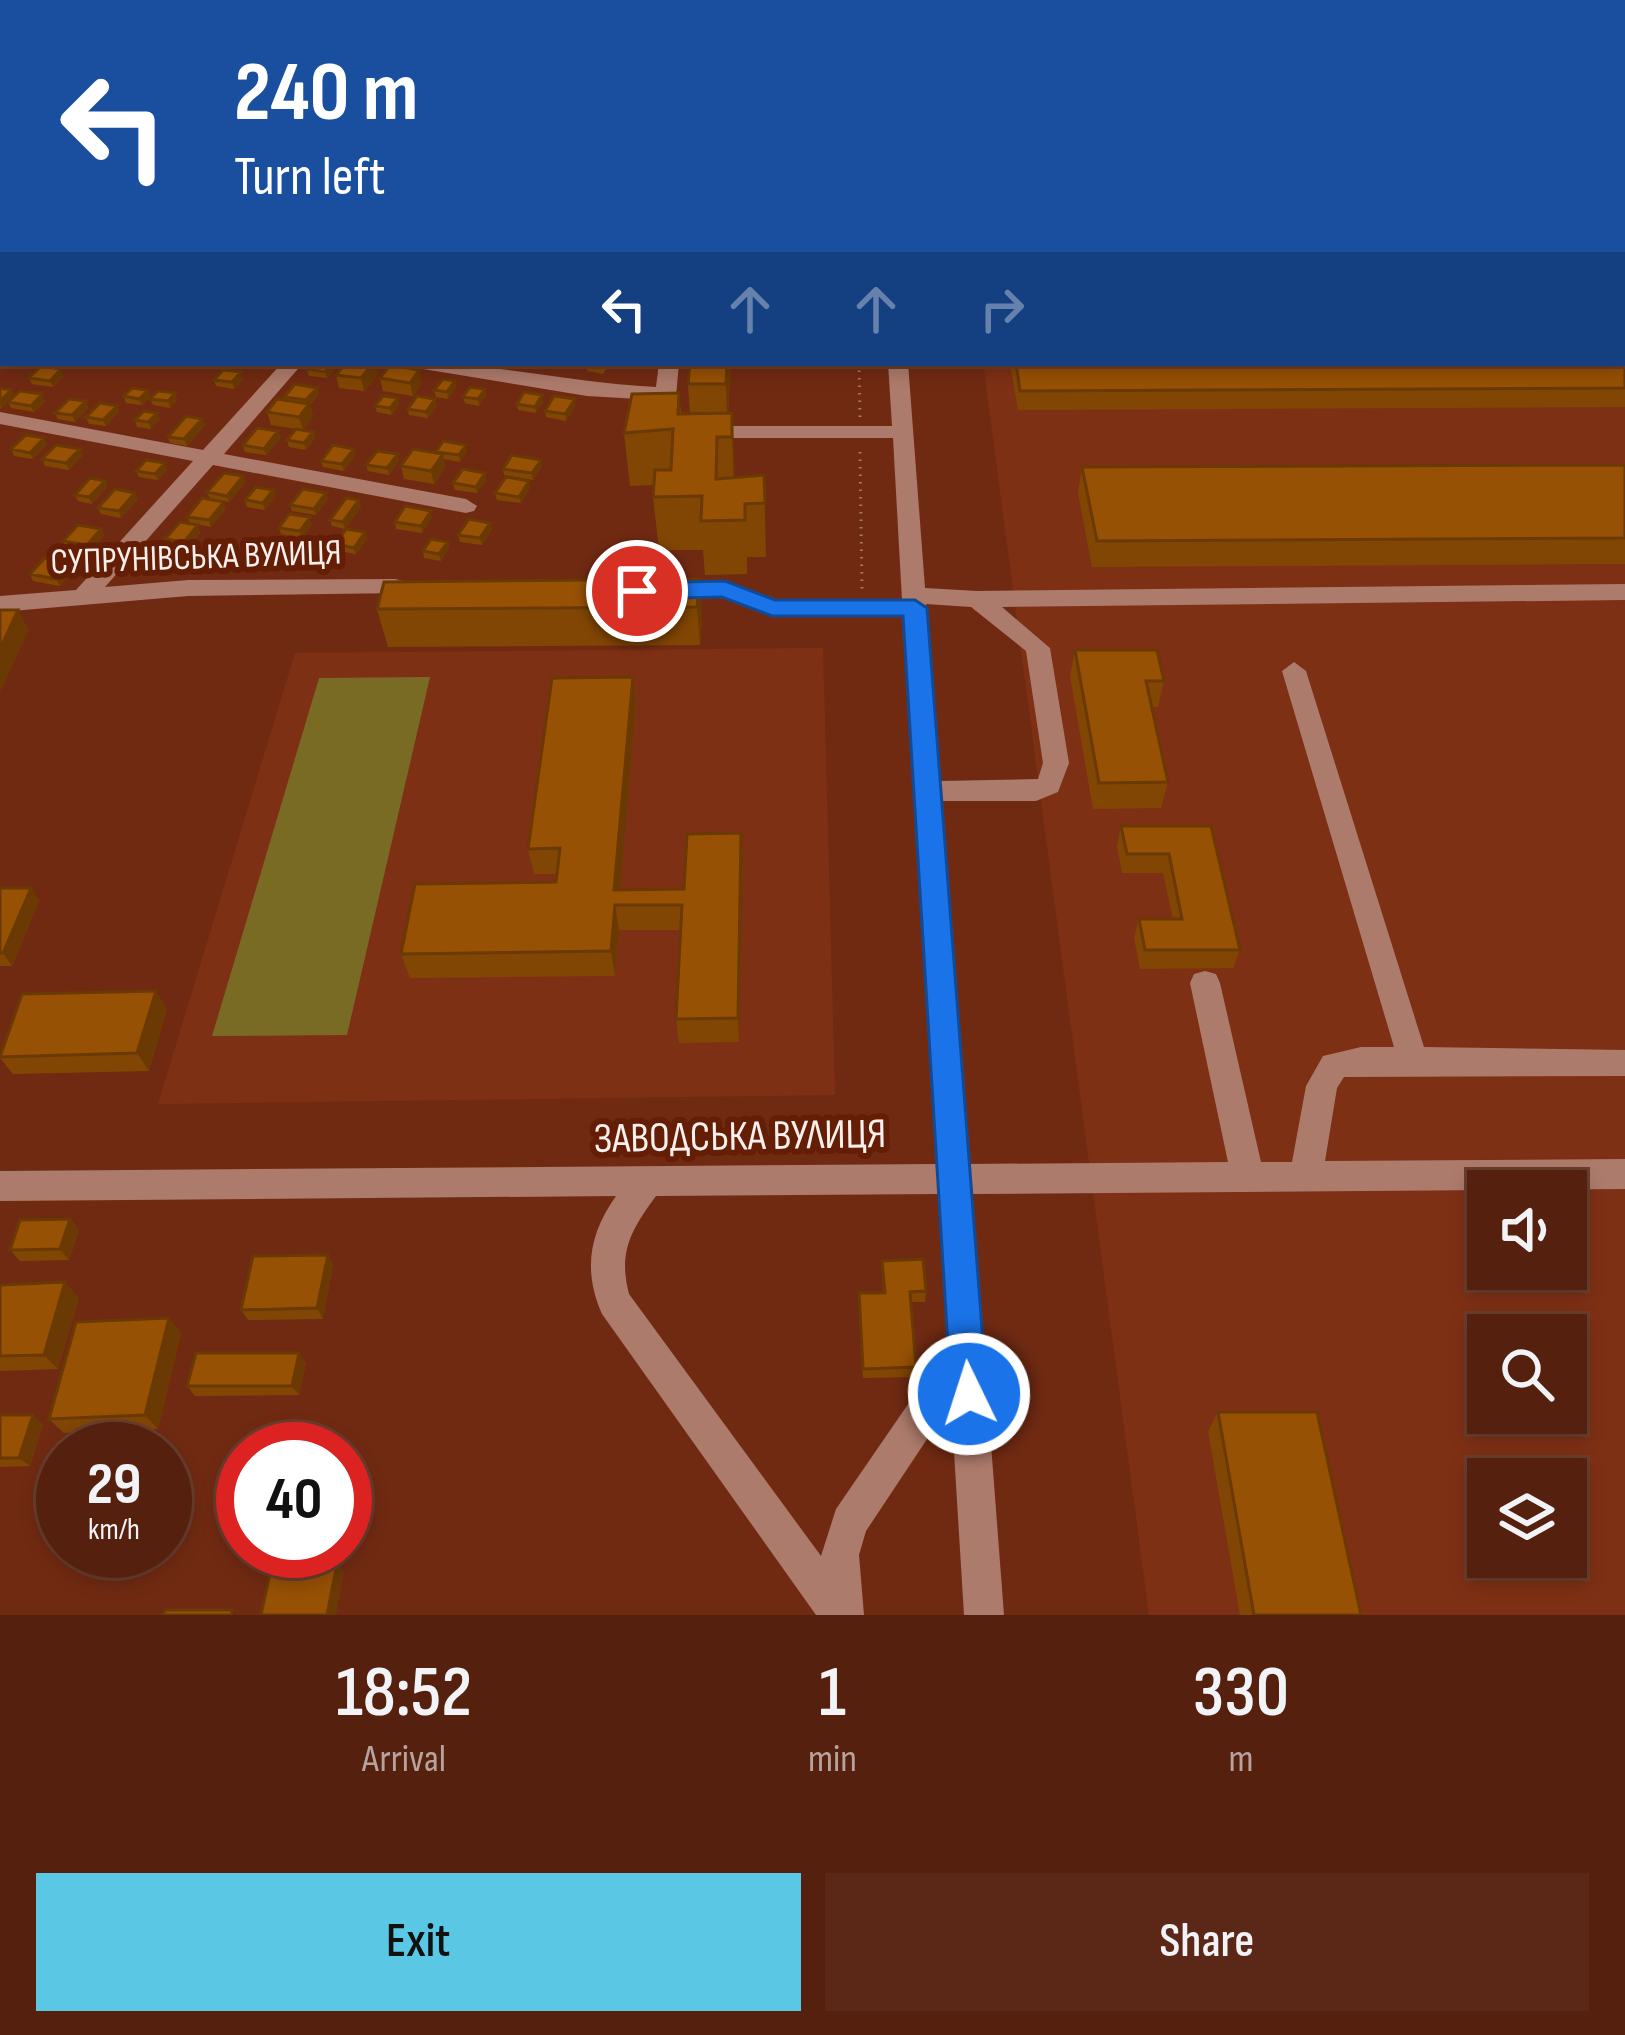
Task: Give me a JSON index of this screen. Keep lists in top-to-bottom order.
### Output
{
  "streets": {
    "street": ["СУПРУНІВСЬКА ВУЛИЦЯ", "ЗАВОДСЬКА ВУЛИЦЯ"]
  },
  "page": {
    "turn": ["240 m", "Turn left"],
    "speed": "29 km/h",
    "limit": "40",
    "eta": [
      "18:52",
      "Arrival",
      "1",
      "min",
      "330",
      "m"
    ],
    "buttons": ["Exit", "Share"]
  }
}
